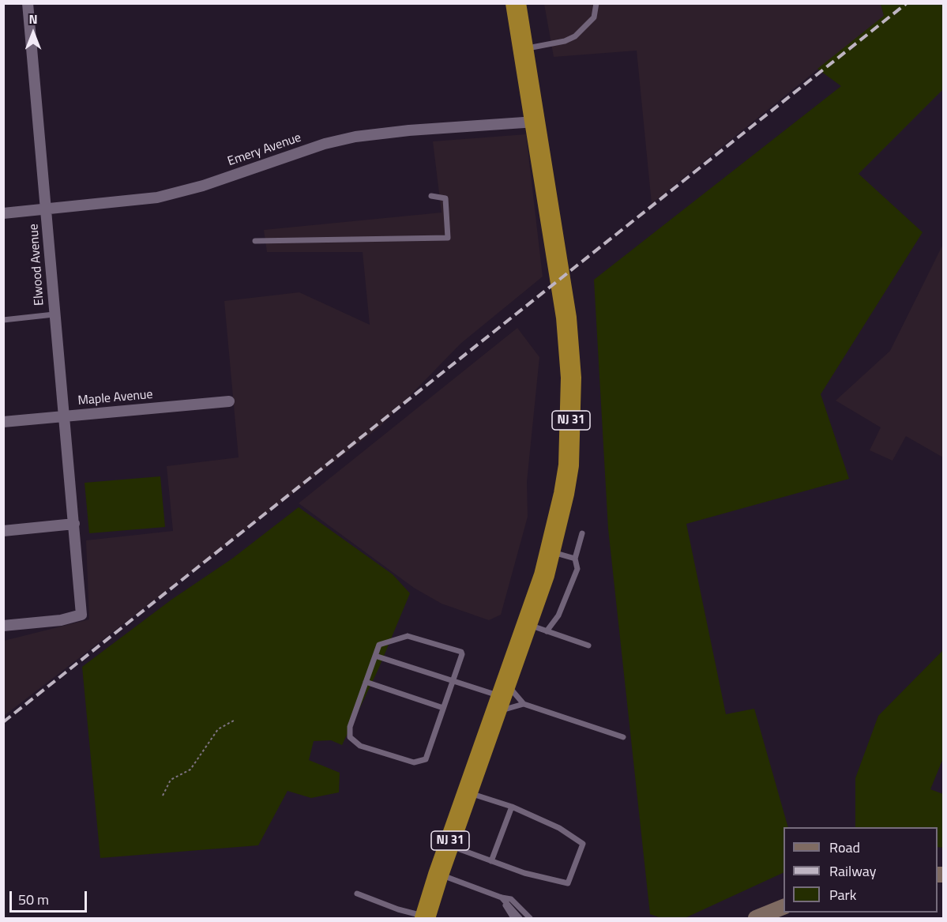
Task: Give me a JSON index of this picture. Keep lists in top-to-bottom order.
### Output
{
  "streets": {
    "highway": ["NJ 31"],
    "street": ["Emery Avenue", "Elwood Avenue", "Maple Avenue"]
  },
  "crossings": [
    ["Emery Avenue", "Elwood Avenue"],
    ["Emery Avenue", "NJ 31"],
    ["Elwood Avenue", "Maple Avenue"]
  ],
  "legend": ["Road", "Railway", "Park"],
  "scale_bar": "50 m",
  "north": "top"
}
